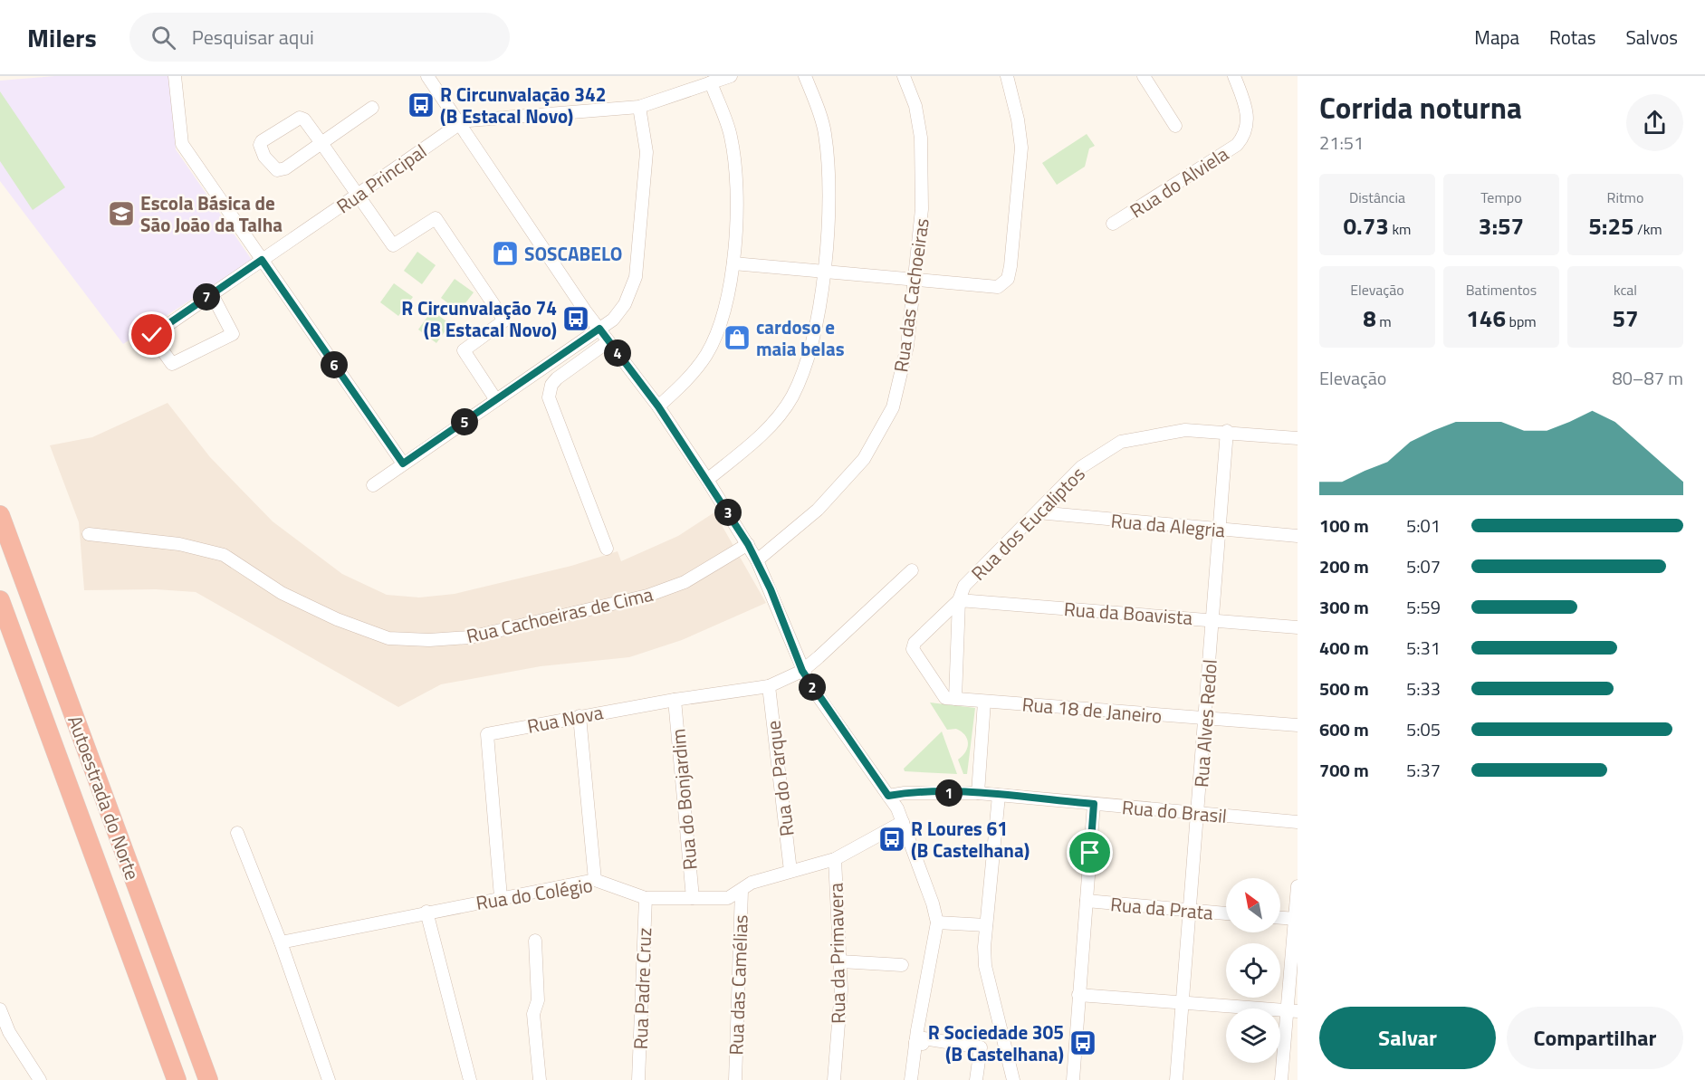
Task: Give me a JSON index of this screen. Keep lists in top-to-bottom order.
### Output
{
  "streets": {
    "highway": ["Autoestrada do Norte"],
    "street": [
      "Rua Principal",
      "Rua do Alviela",
      "Rua das Cachoeiras",
      "Rua dos Eucaliptos",
      "Rua da Alegria",
      "Rua da Boavista",
      "Rua Cachoeiras de Cima",
      "Rua 18 de Janeiro",
      "Rua Nova",
      "Rua Alves Redol",
      "Rua do Parque",
      "Rua do Bonjardim",
      "Rua do Brasil",
      "Rua do Colégio",
      "Rua da Prata",
      "Rua da Primavera",
      "Rua das Camélias",
      "Rua Padre Cruz"
    ]
  },
  "crossings": [
    ["Rua dos Eucaliptos", "Rua da Alegria"],
    ["Rua dos Eucaliptos", "Rua da Boavista"],
    ["Rua dos Eucaliptos", "Rua 18 de Janeiro"],
    ["Rua dos Eucaliptos", "Rua Alves Redol"],
    ["Rua da Alegria", "Rua Alves Redol"],
    ["Rua da Boavista", "Rua Alves Redol"],
    ["Rua 18 de Janeiro", "Rua Alves Redol"],
    ["Rua Nova", "Rua do Parque"],
    ["Rua Nova", "Rua do Bonjardim"],
    ["Rua Nova", "Rua do Colégio"],
    ["Rua Alves Redol", "Rua do Brasil"],
    ["Rua Alves Redol", "Rua da Prata"],
    ["Rua do Parque", "Rua do Colégio"],
    ["Rua do Bonjardim", "Rua do Colégio"],
    ["Rua do Colégio", "Rua da Primavera"],
    ["Rua do Colégio", "Rua das Camélias"],
    ["Rua do Colégio", "Rua Padre Cruz"]
  ],
  "places": {
    "bus stop": [
      "R Circunvalação 342 (B Estacal Novo)",
      "R Circunvalação 74 (B Estacal Novo)",
      "R Loures 61 (B Castelhana)",
      "R Sociedade 305 (B Castelhana)"
    ],
    "school or university": ["Escola Básica de São João da Talha"],
    "shop": ["SOSCABELO", "cardoso e maia belas"]
  },
  "north": "top left",
  "page": {
    "header": "Milers",
    "search": "Pesquisar aqui",
    "nav": ["Mapa", "Rotas", "Salvos"],
    "heading": ["Corrida noturna", "21:51"],
    "stats": [
      ["Distância", "0.73 km"],
      ["Tempo", "3:57"],
      ["Ritmo", "5:25 /km"],
      ["Elevação", "8 m"],
      ["Batimentos", "146 bpm"],
      ["kcal", "57"]
    ],
    "pins": [
      "7",
      "4",
      "6",
      "5",
      "3",
      "2",
      "1"
    ],
    "chart": ["Elevação", "80–87 m"],
    "list": [
      {
        "name": "100 m",
        "note": "5:01"
      },
      {
        "name": "200 m",
        "note": "5:07"
      },
      {
        "name": "300 m",
        "note": "5:59"
      },
      {
        "name": "400 m",
        "note": "5:31"
      },
      {
        "name": "500 m",
        "note": "5:33"
      },
      {
        "name": "600 m",
        "note": "5:05"
      },
      {
        "name": "700 m",
        "note": "5:37"
      }
    ],
    "buttons": ["Salvar", "Compartilhar"]
  }
}
